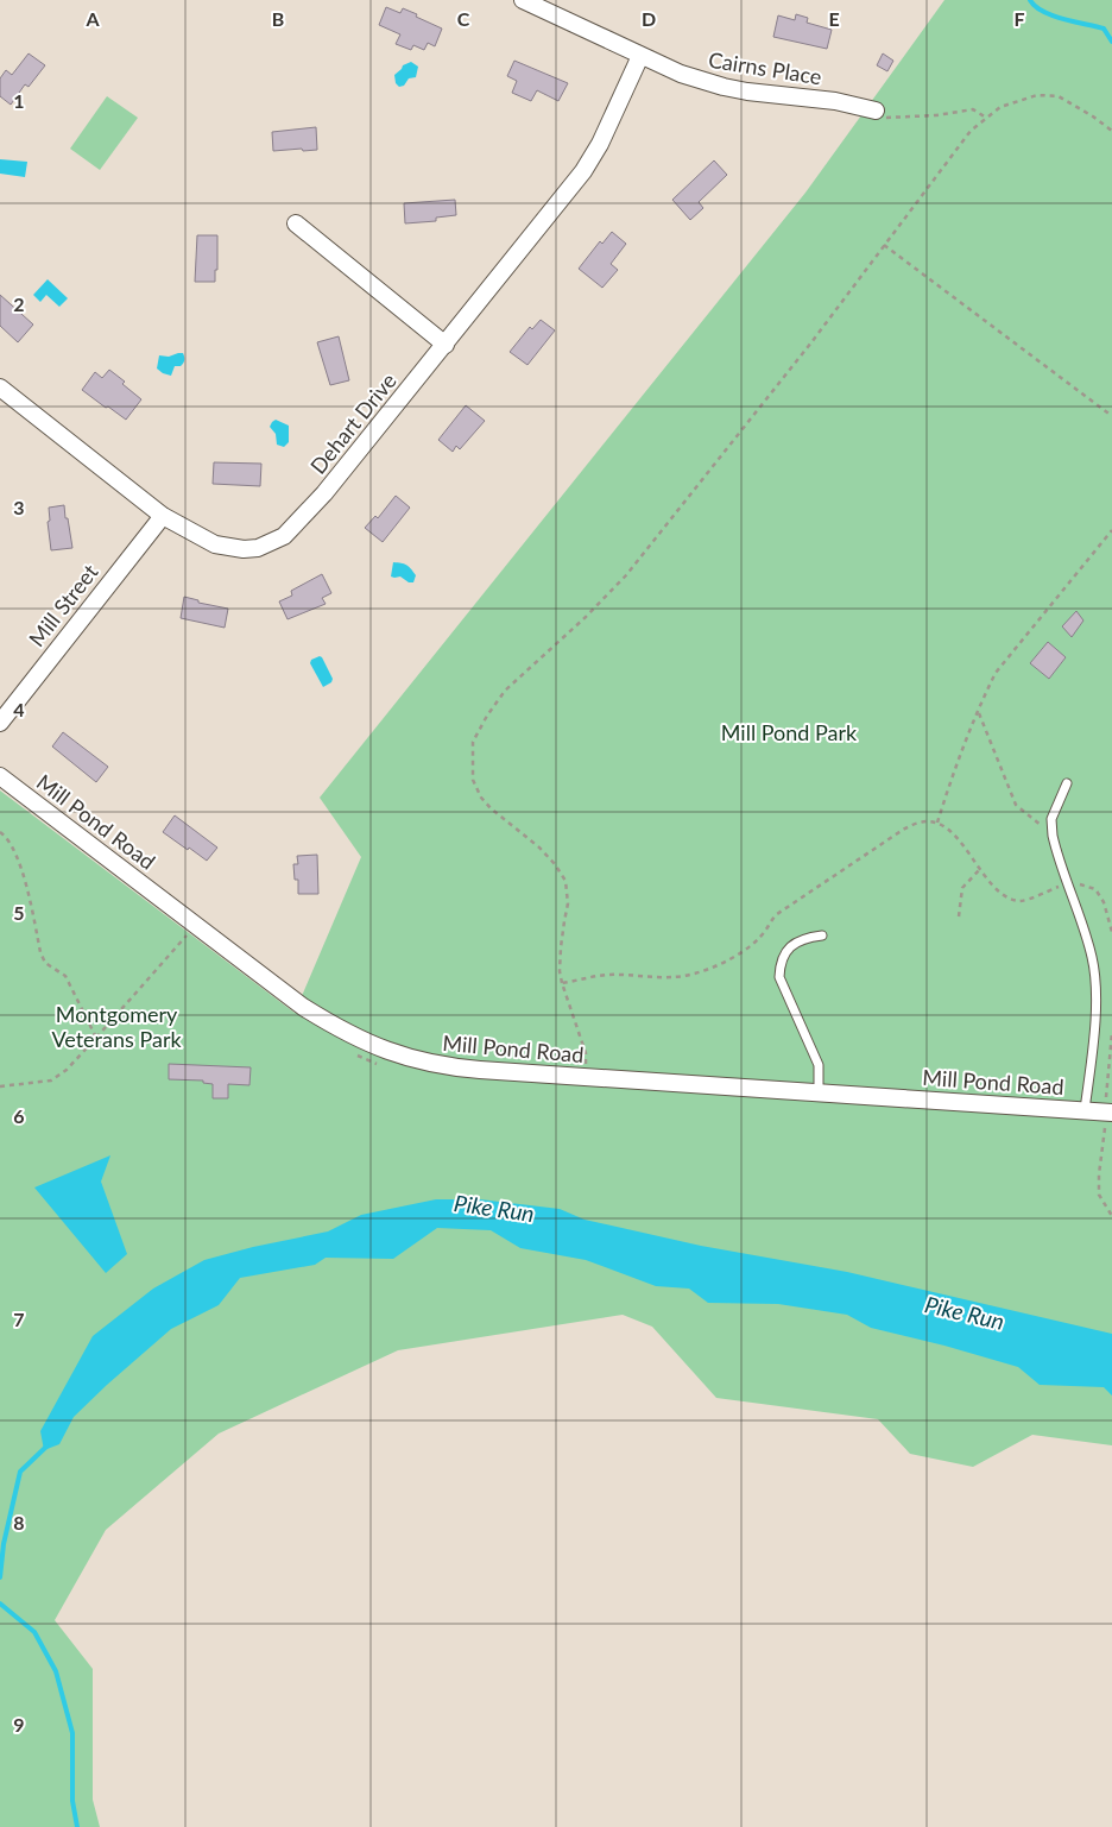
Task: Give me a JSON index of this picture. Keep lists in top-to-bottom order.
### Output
{
  "streets": {
    "street": [
      "Cairns Place",
      "Dehart Drive",
      "Mill Street",
      "Mill Pond Road"
    ]
  },
  "crossings": [
    ["Cairns Place", "Dehart Drive"],
    ["Dehart Drive", "Mill Street"]
  ],
  "water": ["Pike Run"],
  "parks": ["Mill Pond Park", "Montgomery Veterans Park"],
  "grid": {
    "columns": [
      "A",
      "B",
      "C",
      "D",
      "E",
      "F"
    ],
    "rows": [
      "1",
      "2",
      "3",
      "4",
      "5",
      "6",
      "7",
      "8",
      "9"
    ]
  }
}
